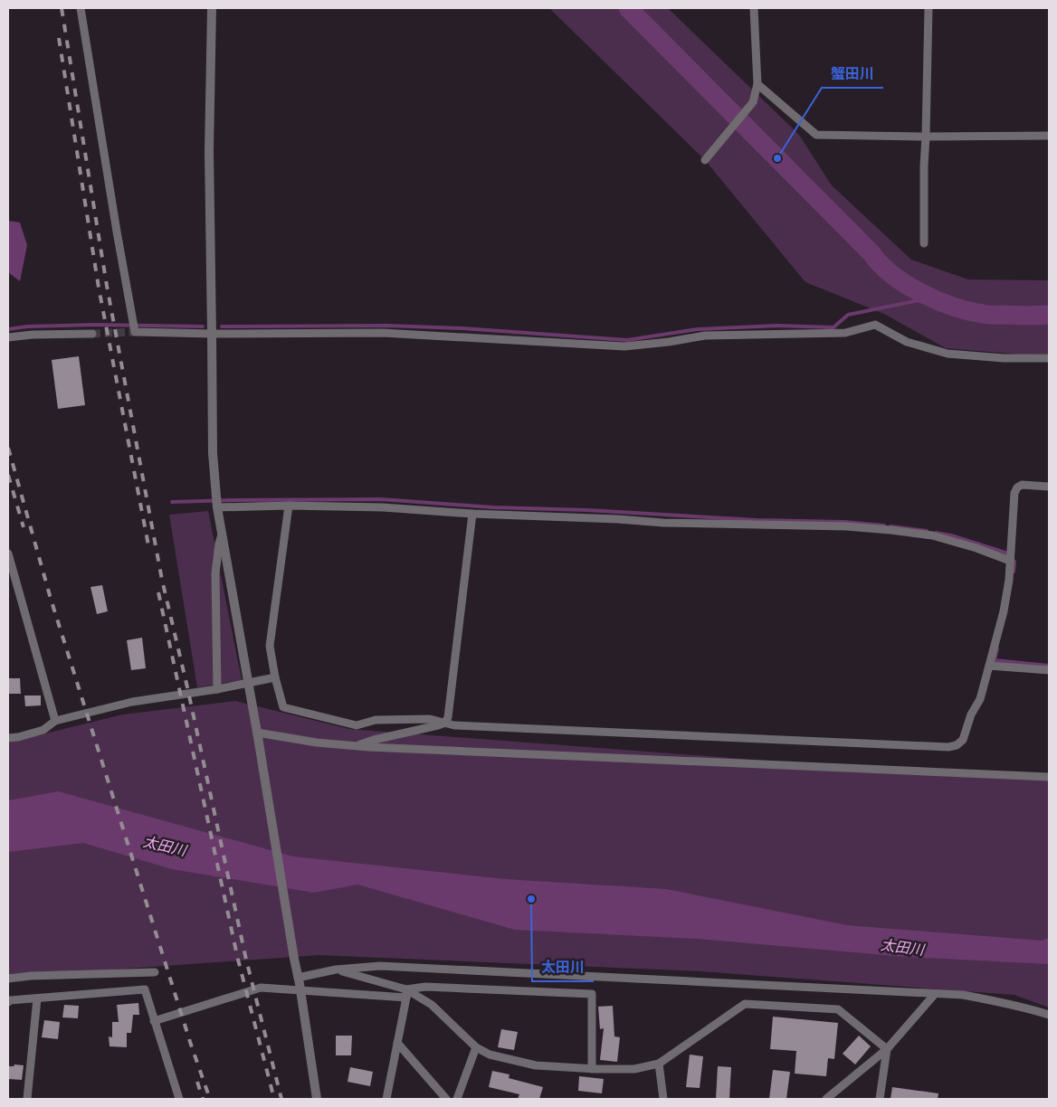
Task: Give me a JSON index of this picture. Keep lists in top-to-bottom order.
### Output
{
  "water": ["太田川"],
  "places": ["蟹田川", "太田川"]
}
